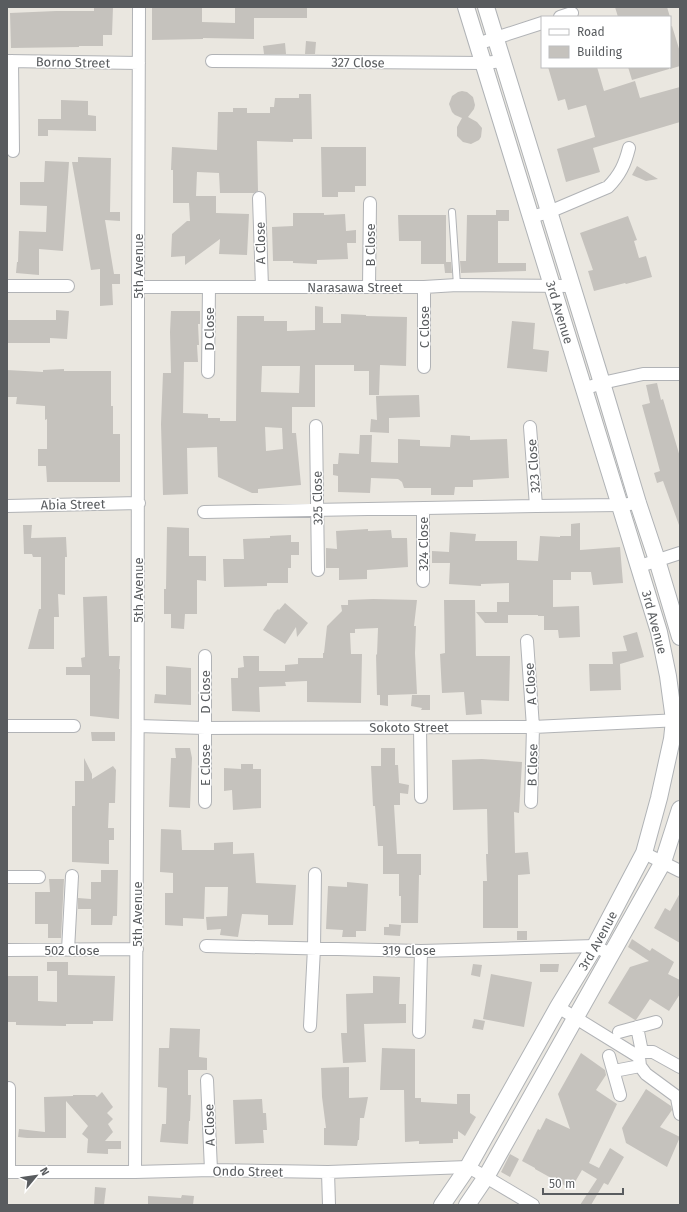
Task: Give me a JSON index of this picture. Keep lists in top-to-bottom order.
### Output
{
  "streets": {
    "street": [
      "Borno Street",
      "327 Close",
      "A Close",
      "B Close",
      "5th Avenue",
      "Narasawa Street",
      "3rd Avenue",
      "C Close",
      "D Close",
      "323 Close",
      "325 Close",
      "Abia Street",
      "324 Close",
      "Sokoto Street",
      "E Close",
      "502 Close",
      "319 Close",
      "Ondo Street"
    ]
  },
  "crossings": [
    ["Borno Street", "5th Avenue"],
    ["327 Close", "3rd Avenue"],
    ["A Close", "B Close"],
    ["A Close", "Narasawa Street"],
    ["A Close", "Sokoto Street"],
    ["A Close", "Ondo Street"],
    ["B Close", "Narasawa Street"],
    ["B Close", "Sokoto Street"],
    ["5th Avenue", "Narasawa Street"],
    ["5th Avenue", "Abia Street"],
    ["5th Avenue", "Sokoto Street"],
    ["5th Avenue", "502 Close"],
    ["5th Avenue", "Ondo Street"],
    ["Narasawa Street", "3rd Avenue"],
    ["Narasawa Street", "C Close"],
    ["Narasawa Street", "D Close"],
    ["3rd Avenue", "Sokoto Street"],
    ["3rd Avenue", "319 Close"],
    ["3rd Avenue", "Ondo Street"],
    ["D Close", "Sokoto Street"],
    ["D Close", "E Close"],
    ["Sokoto Street", "E Close"]
  ],
  "legend": ["Road", "Building"],
  "scale_bar": "50 m",
  "north": "top right"
}
